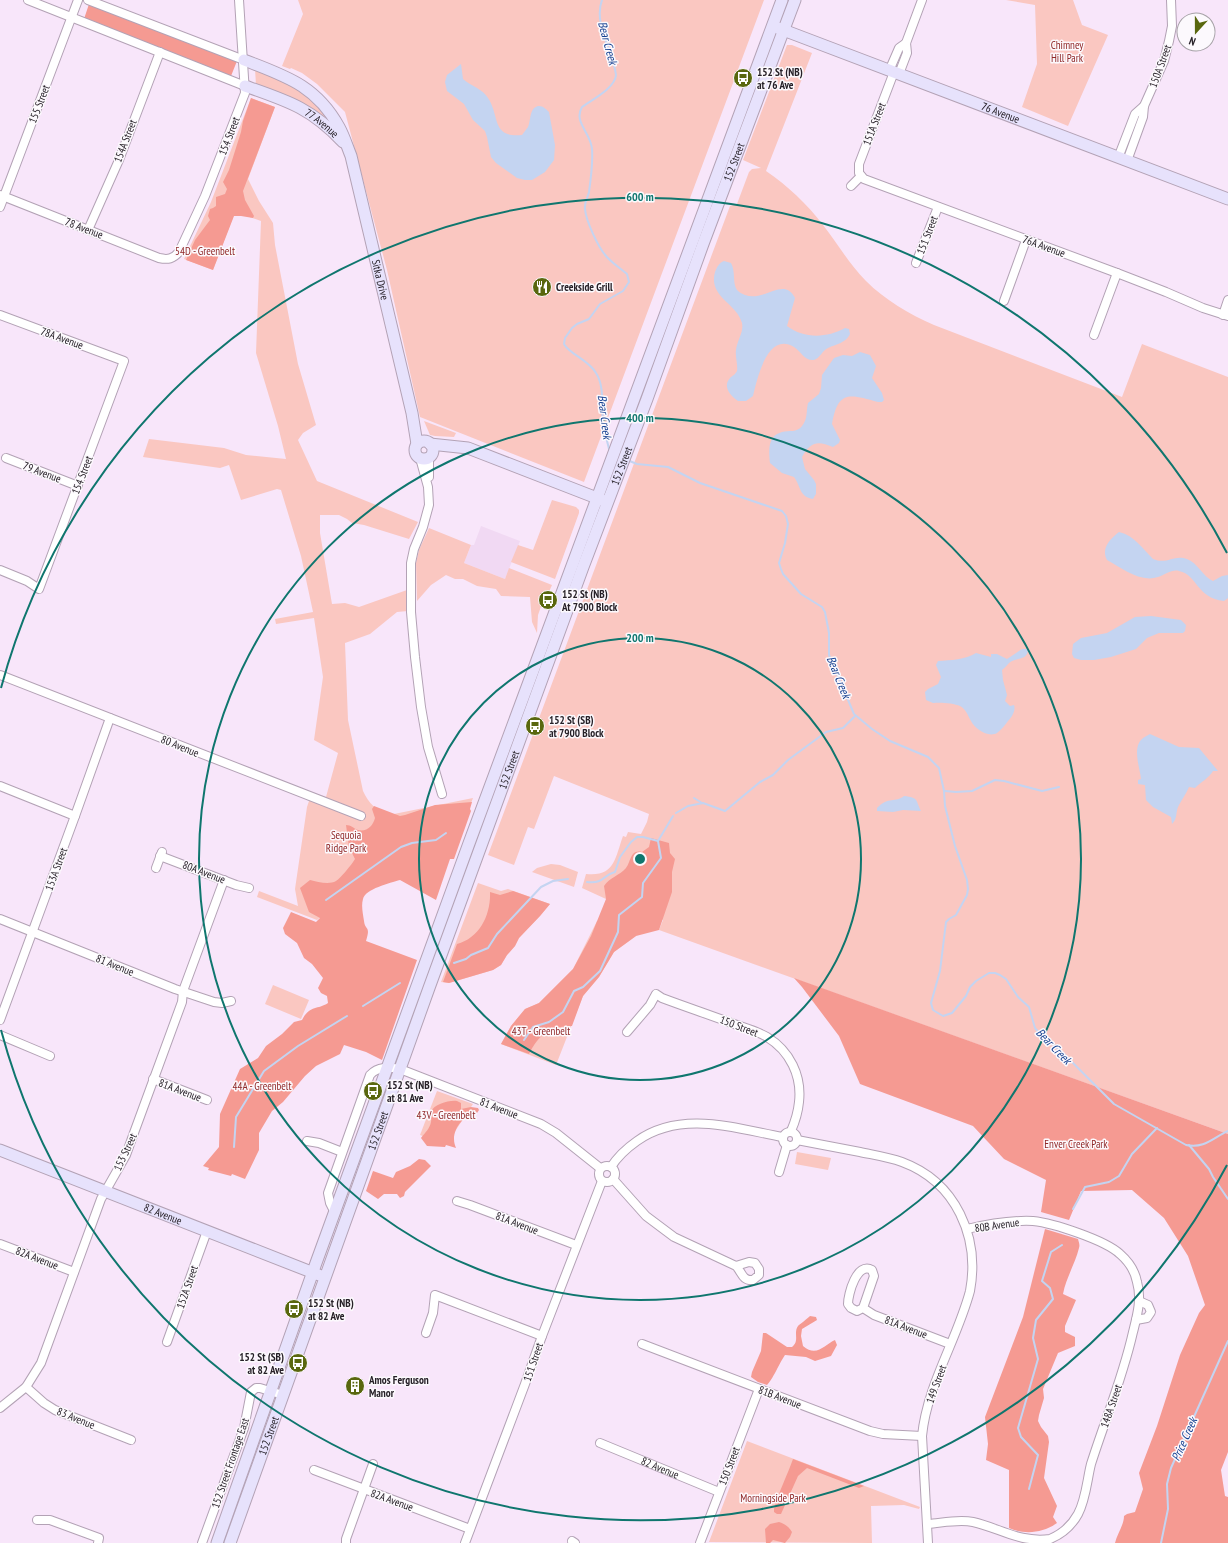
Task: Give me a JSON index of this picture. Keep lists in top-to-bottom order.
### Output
{
  "streets": {
    "main road": [
      "76 Avenue",
      "77 Avenue",
      "152 Street",
      "Sitka Drive",
      "82 Avenue"
    ],
    "street": [
      "150A Street",
      "155 Street",
      "151A Street",
      "154 Street",
      "154A Street",
      "78 Avenue",
      "151 Street",
      "76A Avenue",
      "78A Avenue",
      "79 Avenue",
      "80 Avenue",
      "153A Street",
      "80A Avenue",
      "81 Avenue",
      "150 Street",
      "81A Avenue",
      "153 Street",
      "80B Avenue",
      "82A Avenue",
      "152A Street",
      "149 Street",
      "81B Avenue",
      "148A Street",
      "83 Avenue",
      "152 Street Frontage East"
    ]
  },
  "crossings": [
    ["150A Street", "76 Avenue"],
    ["155 Street", "77 Avenue"],
    ["155 Street", "78 Avenue"],
    ["76 Avenue", "151A Street"],
    ["76 Avenue", "152 Street"],
    ["77 Avenue", "154 Street"],
    ["77 Avenue", "154A Street"],
    ["77 Avenue", "Sitka Drive"],
    ["151A Street", "76A Avenue"],
    ["154 Street", "78 Avenue"],
    ["154 Street", "78A Avenue"],
    ["154 Street", "79 Avenue"],
    ["154A Street", "78 Avenue"],
    ["152 Street", "81 Avenue"],
    ["152 Street", "82 Avenue"],
    ["152 Street", "152 Street Frontage East"],
    ["151 Street", "76A Avenue"],
    ["151 Street", "81 Avenue"],
    ["151 Street", "81A Avenue"],
    ["151 Street", "82A Avenue"],
    ["80 Avenue", "153A Street"],
    ["153A Street", "81 Avenue"],
    ["80A Avenue", "153 Street"],
    ["81 Avenue", "153 Street"],
    ["150 Street", "82 Avenue"],
    ["150 Street", "80B Avenue"],
    ["150 Street", "81B Avenue"],
    ["81A Avenue", "153 Street"],
    ["81A Avenue", "149 Street"],
    ["153 Street", "82 Avenue"],
    ["153 Street", "82A Avenue"],
    ["153 Street", "83 Avenue"],
    ["82 Avenue", "152A Street"],
    ["80B Avenue", "149 Street"],
    ["80B Avenue", "148A Street"],
    ["149 Street", "81B Avenue"],
    ["149 Street", "148A Street"]
  ],
  "water": ["Bear Creek", "Price Creek"],
  "parks": [
    "Chimney Hill Park",
    "54D - Greenbelt",
    "Sequoia Ridge Park",
    "43T - Greenbelt",
    "44A - Greenbelt",
    "43V - Greenbelt",
    "Enver Creek Park",
    "Morningside Park"
  ],
  "places": {
    "bus stop": [
      "152 St (NB) at 76 Ave",
      "152 St (NB) At 7900 Block",
      "152 St (SB) at 7900 Block",
      "152 St (NB) at 81 Ave",
      "152 St (NB) at 82 Ave",
      "152 St (SB) at 82 Ave"
    ],
    "restaurant": ["Creekside Grill"],
    "building": ["Amos Ferguson Manor"]
  },
  "north": "bottom",
  "rings": ["600 m", "400 m", "200 m"]
}
